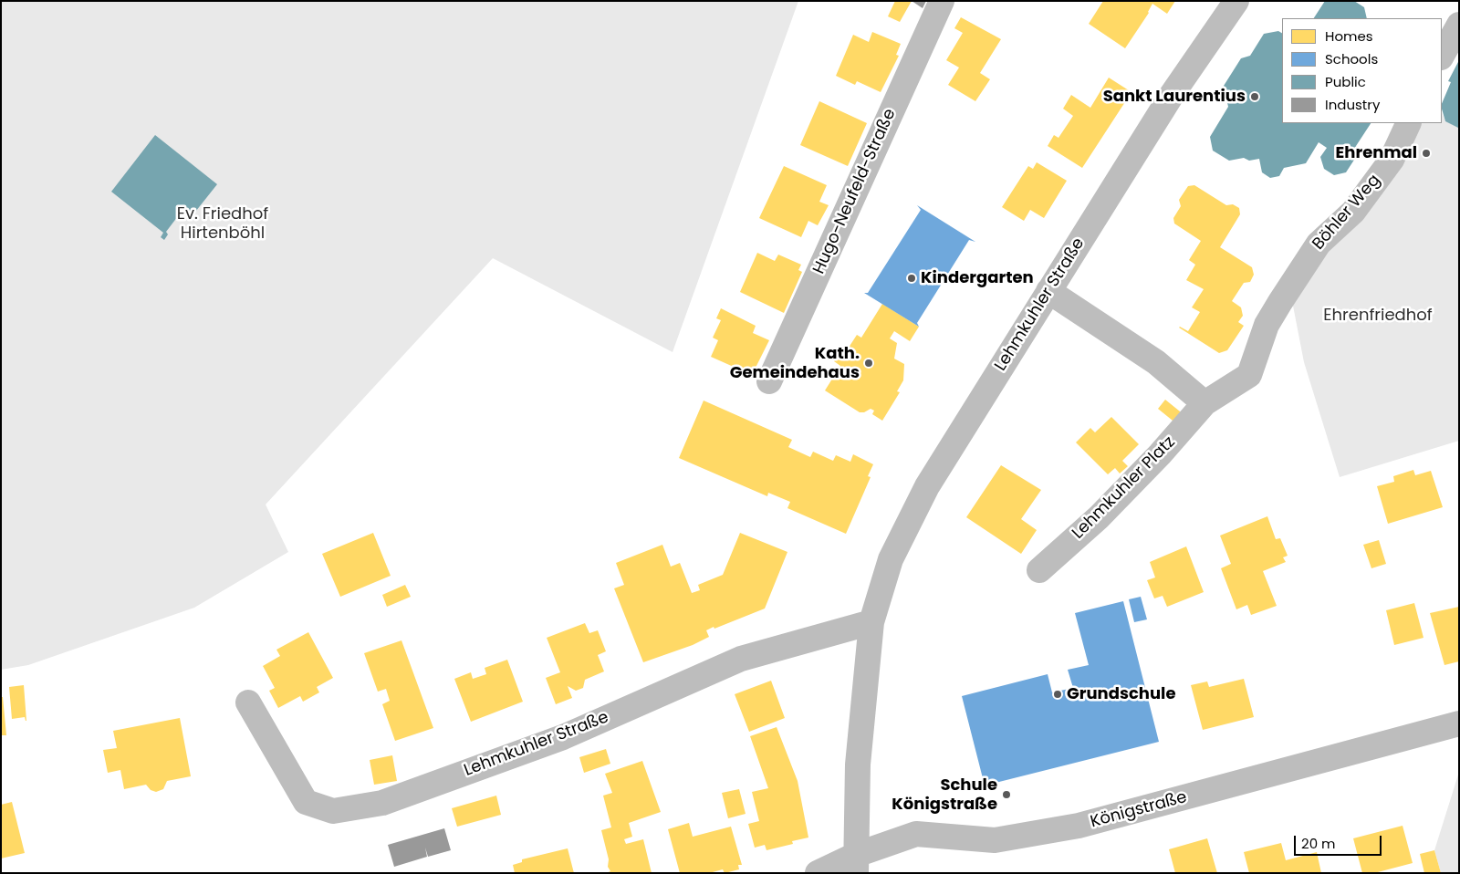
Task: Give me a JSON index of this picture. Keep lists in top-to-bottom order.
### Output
{
  "streets": {
    "street": [
      "Hugo-Neufeld-Straße",
      "Böhler Weg",
      "Lehmkuhler Straße",
      "Lehmkuhler Platz",
      "Königstraße"
    ]
  },
  "crossings": [
    ["Böhler Weg", "Lehmkuhler Platz"],
    ["Lehmkuhler Straße", "Königstraße"]
  ],
  "parks": ["Ev. Friedhof Hirtenböhl", "Ehrenfriedhof"],
  "places": [
    "Sankt Laurentius",
    "Ehrenmal",
    "Kindergarten",
    "Kath. Gemeindehaus",
    "Grundschule",
    "Schule Königstraße"
  ],
  "legend": [
    "Homes",
    "Schools",
    "Public",
    "Industry"
  ],
  "scale_bar": "20 m"
}
